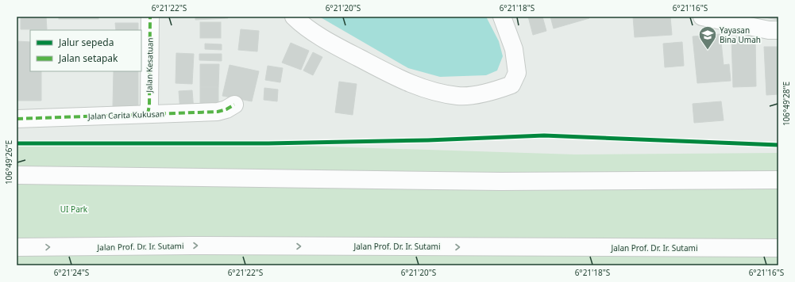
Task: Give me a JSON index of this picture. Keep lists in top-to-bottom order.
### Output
{
  "streets": {
    "street": ["Jalan Kesatuan", "Jalan Carita Kukusan", "Jalan Prof. Dr. Ir. Sutami"]
  },
  "crossings": [
    ["Jalan Kesatuan", "Jalan Carita Kukusan"]
  ],
  "parks": ["UI Park"],
  "places": {
    "school or university": ["Yayasan Bina Umah"]
  },
  "legend": ["Jalur sepeda", "Jalan setapak"],
  "coordinates": [
    "6°21'22\"S",
    "6°21'20\"S",
    "6°21'18\"S",
    "6°21'16\"S",
    "106°49'28\"E",
    "106°49'26\"E",
    "6°21'24\"S"
  ]
}
